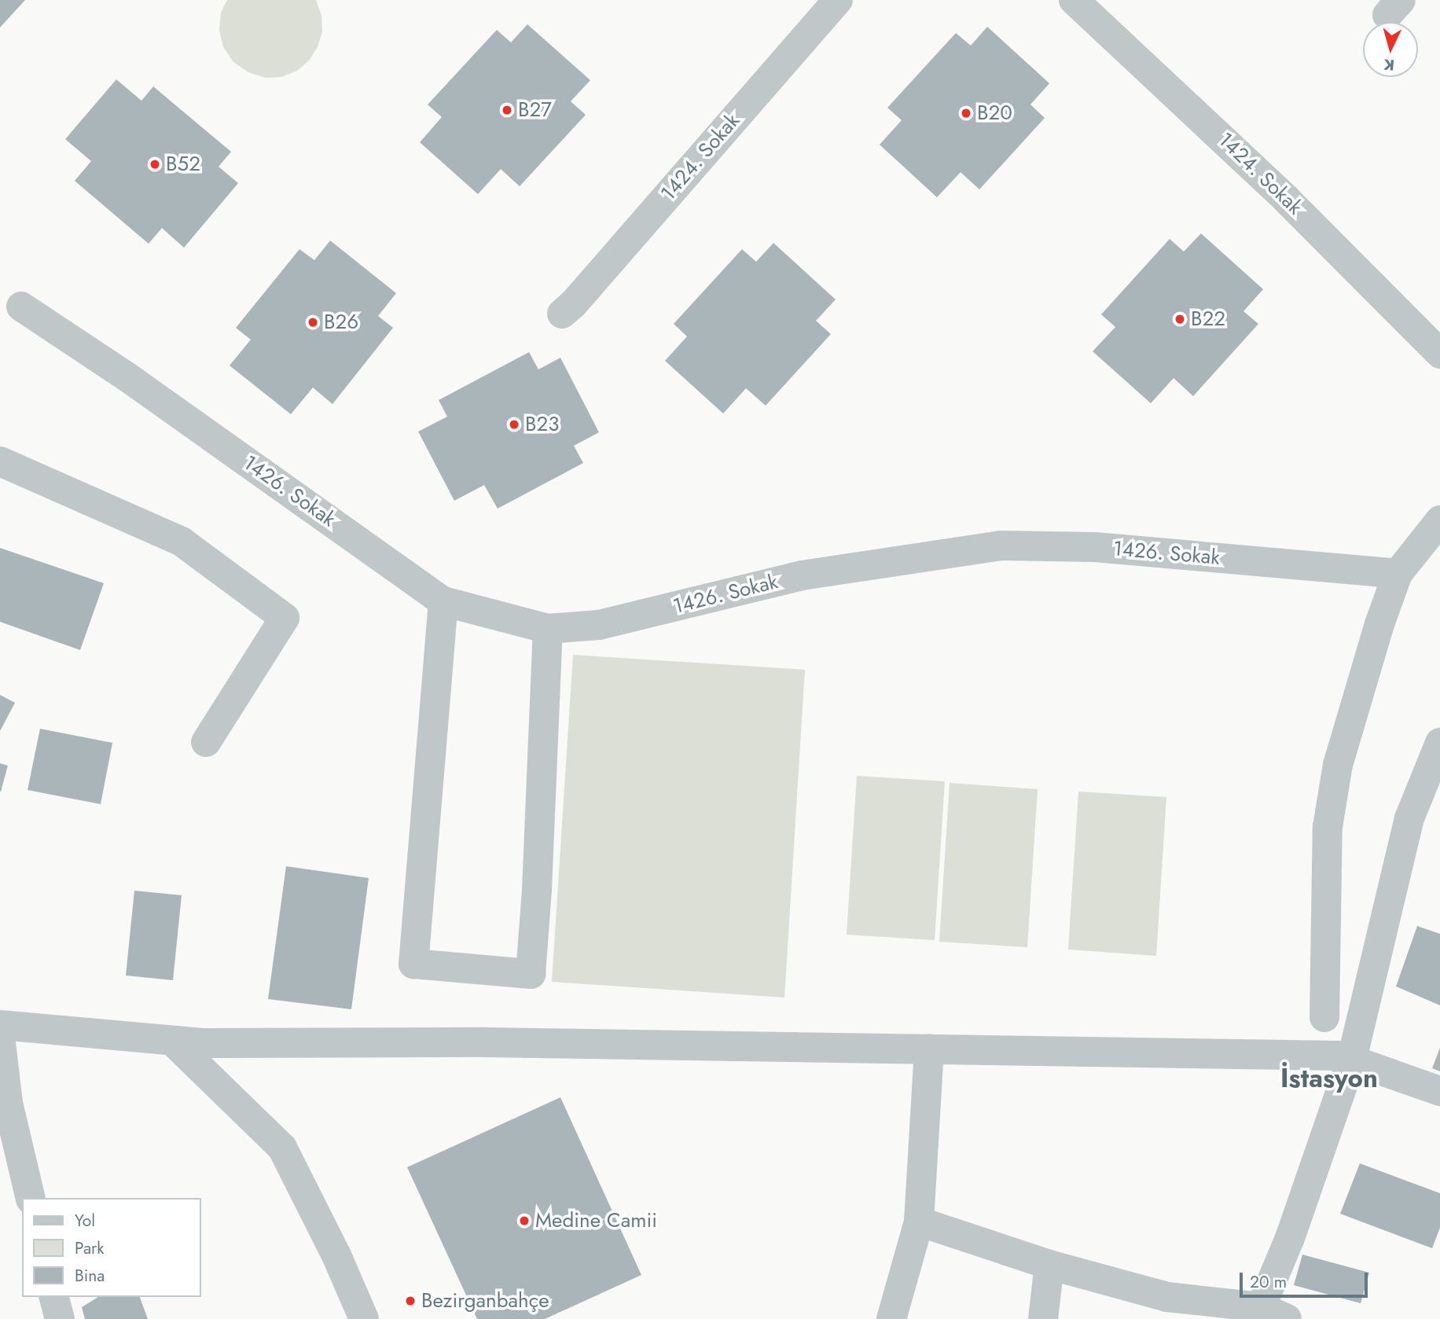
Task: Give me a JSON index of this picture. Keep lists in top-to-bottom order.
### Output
{
  "streets": {
    "street": ["1424. Sokak", "1426. Sokak"]
  },
  "districts": ["İstasyon"],
  "places": [
    "B27",
    "B20",
    "B52",
    "B22",
    "B26",
    "B23",
    "Medine Camii",
    "Bezirganbahçe"
  ],
  "legend": ["Yol", "Park", "Bina"],
  "scale_bar": "20 m",
  "north": "bottom"
}
